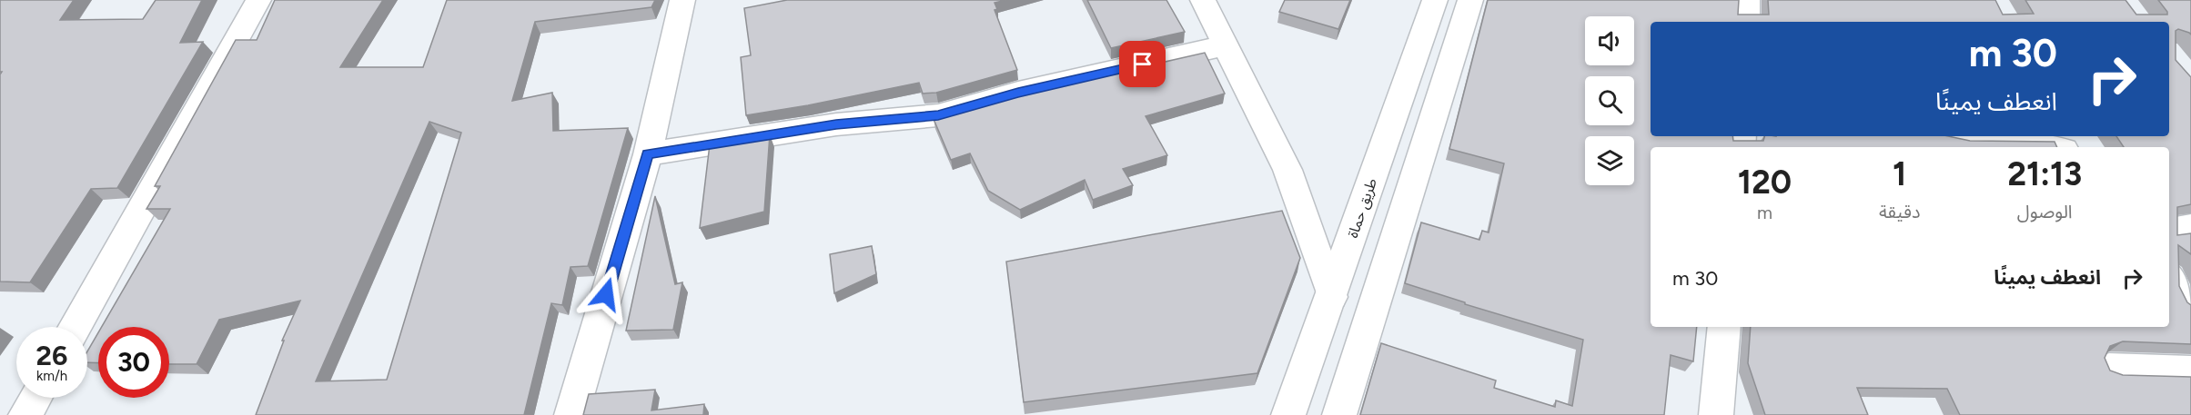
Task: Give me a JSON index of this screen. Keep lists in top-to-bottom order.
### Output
{
  "streets": {
    "street": ["طريق حماة"]
  },
  "page": {
    "turn": ["30 m", "انعطف يمينًا"],
    "eta": [
      "21:13",
      "الوصول",
      "1",
      "دقيقة",
      "120",
      "m"
    ],
    "list": [
      {
        "name": "انعطف يمينًا",
        "value": "30 m"
      }
    ],
    "speed": "26 km/h",
    "limit": "30"
  }
}
